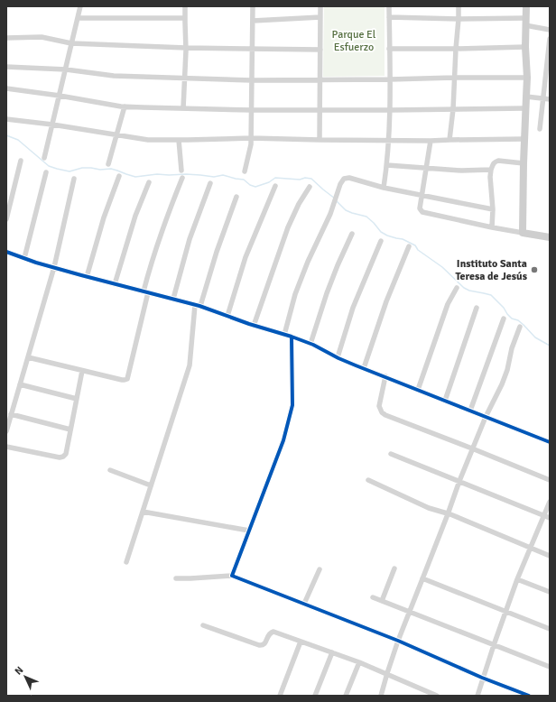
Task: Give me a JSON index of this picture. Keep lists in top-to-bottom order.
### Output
{
  "parks": ["Parque El Esfuerzo"],
  "places": ["Instituto Santa Teresa de Jesús"],
  "north": "top left"
}
